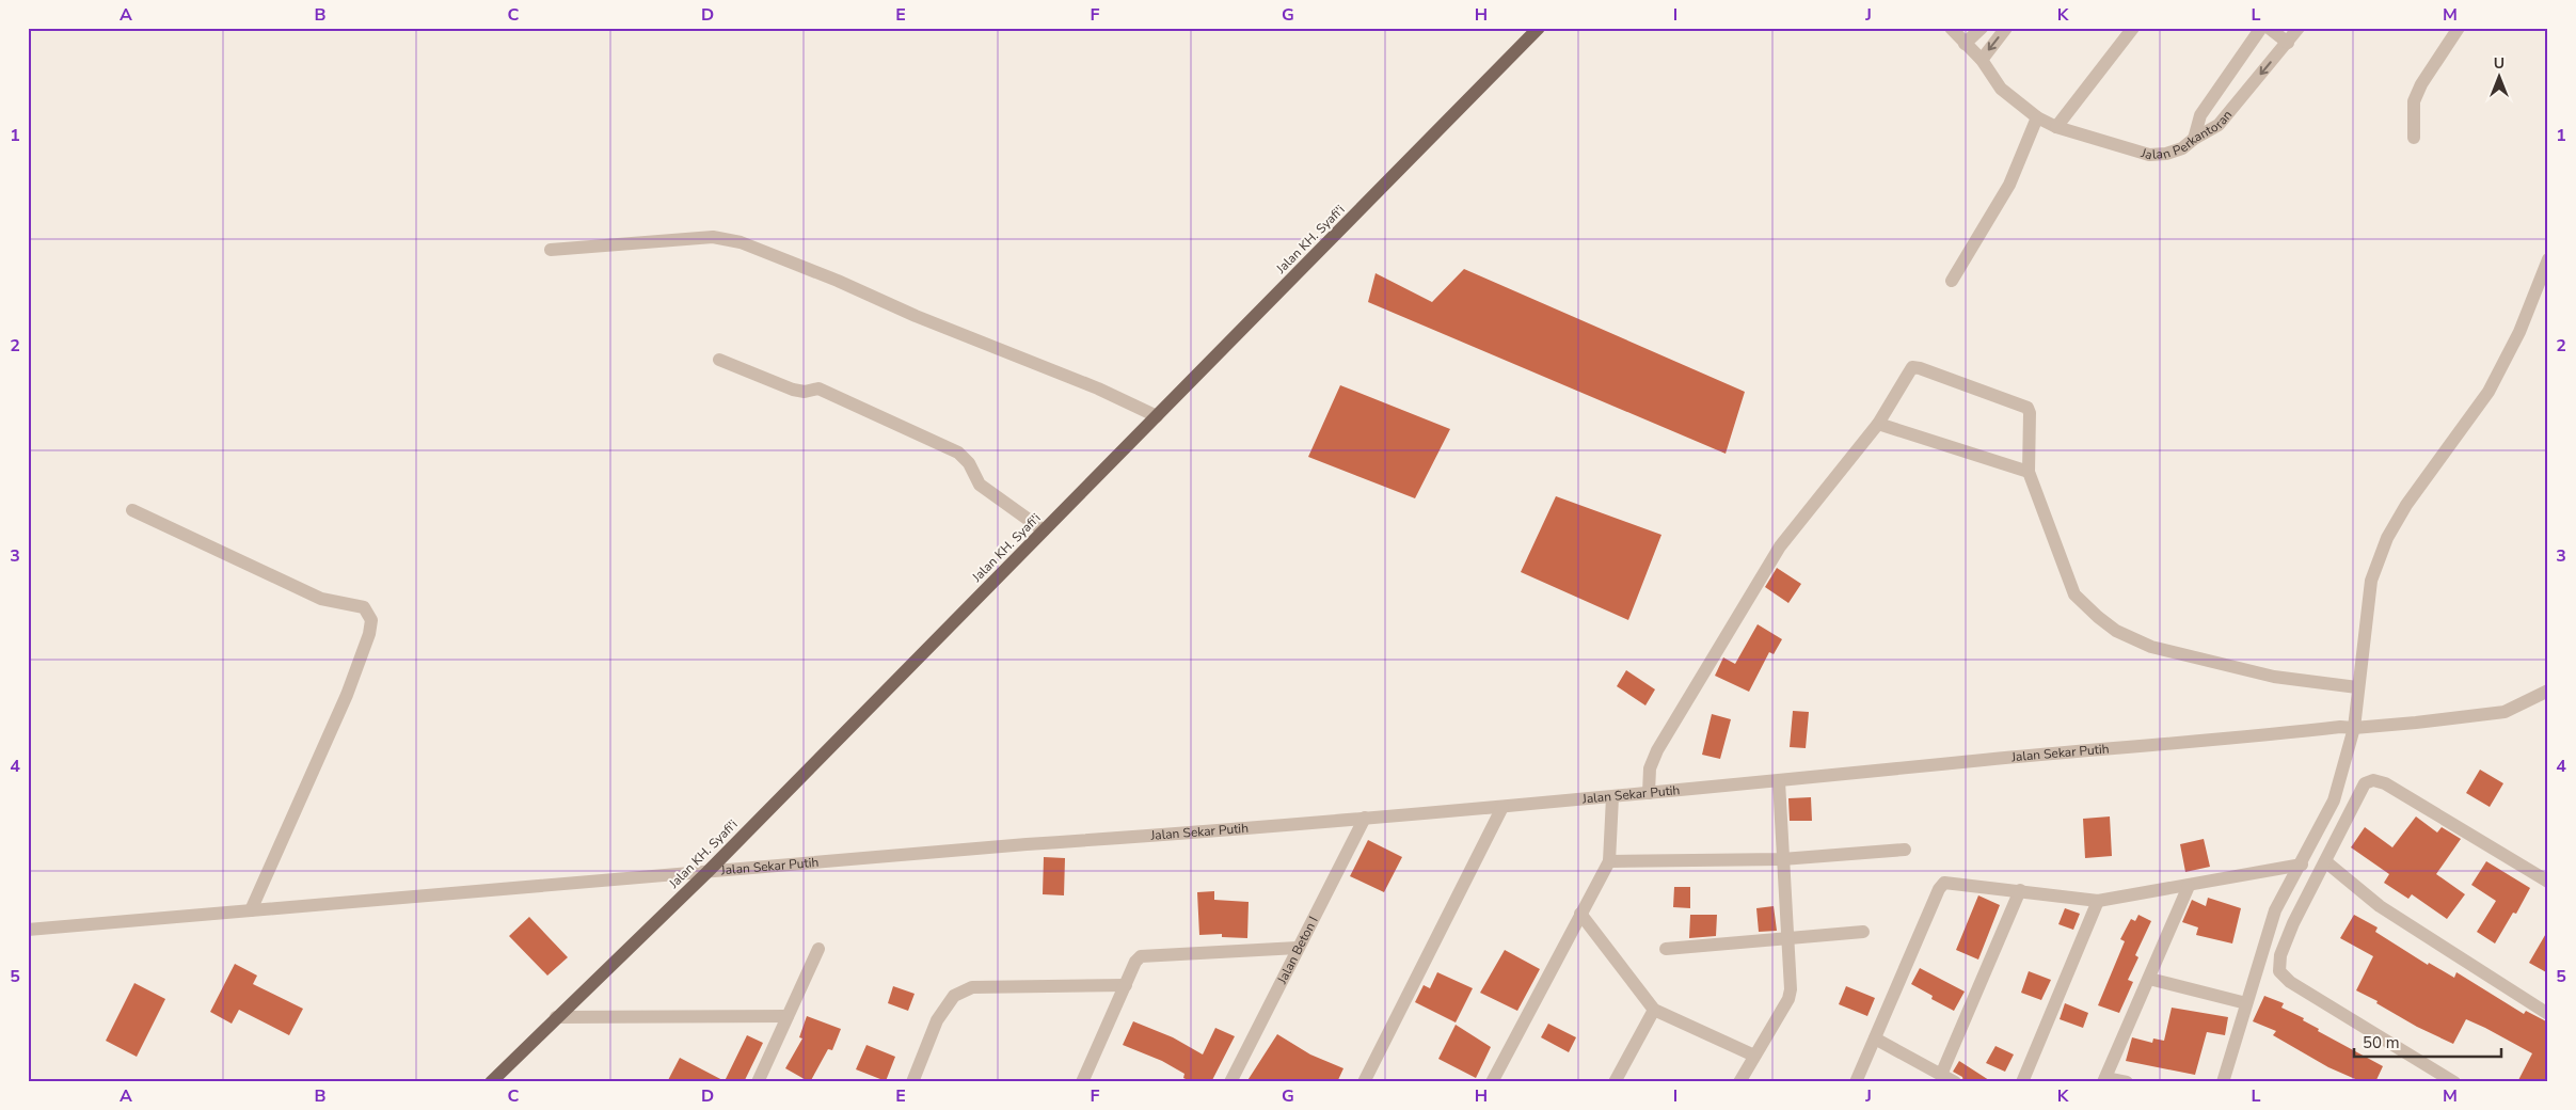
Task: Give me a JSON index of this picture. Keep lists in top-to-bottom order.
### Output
{
  "streets": {
    "main road": ["Jalan KH. Syafi'i"],
    "street": ["Jalan Perkantoran", "Jalan Sekar Putih", "Jalan Beton I"]
  },
  "crossings": [
    ["Jalan KH. Syafi'i", "Jalan Sekar Putih"],
    ["Jalan Sekar Putih", "Jalan Beton I"]
  ],
  "scale_bar": "50 m",
  "north": "top",
  "grid": {
    "columns": [
      "A",
      "B",
      "C",
      "D",
      "E",
      "F",
      "G",
      "H",
      "I",
      "J",
      "K",
      "L",
      "M"
    ],
    "rows": [
      "1",
      "2",
      "3",
      "4",
      "5"
    ]
  }
}
